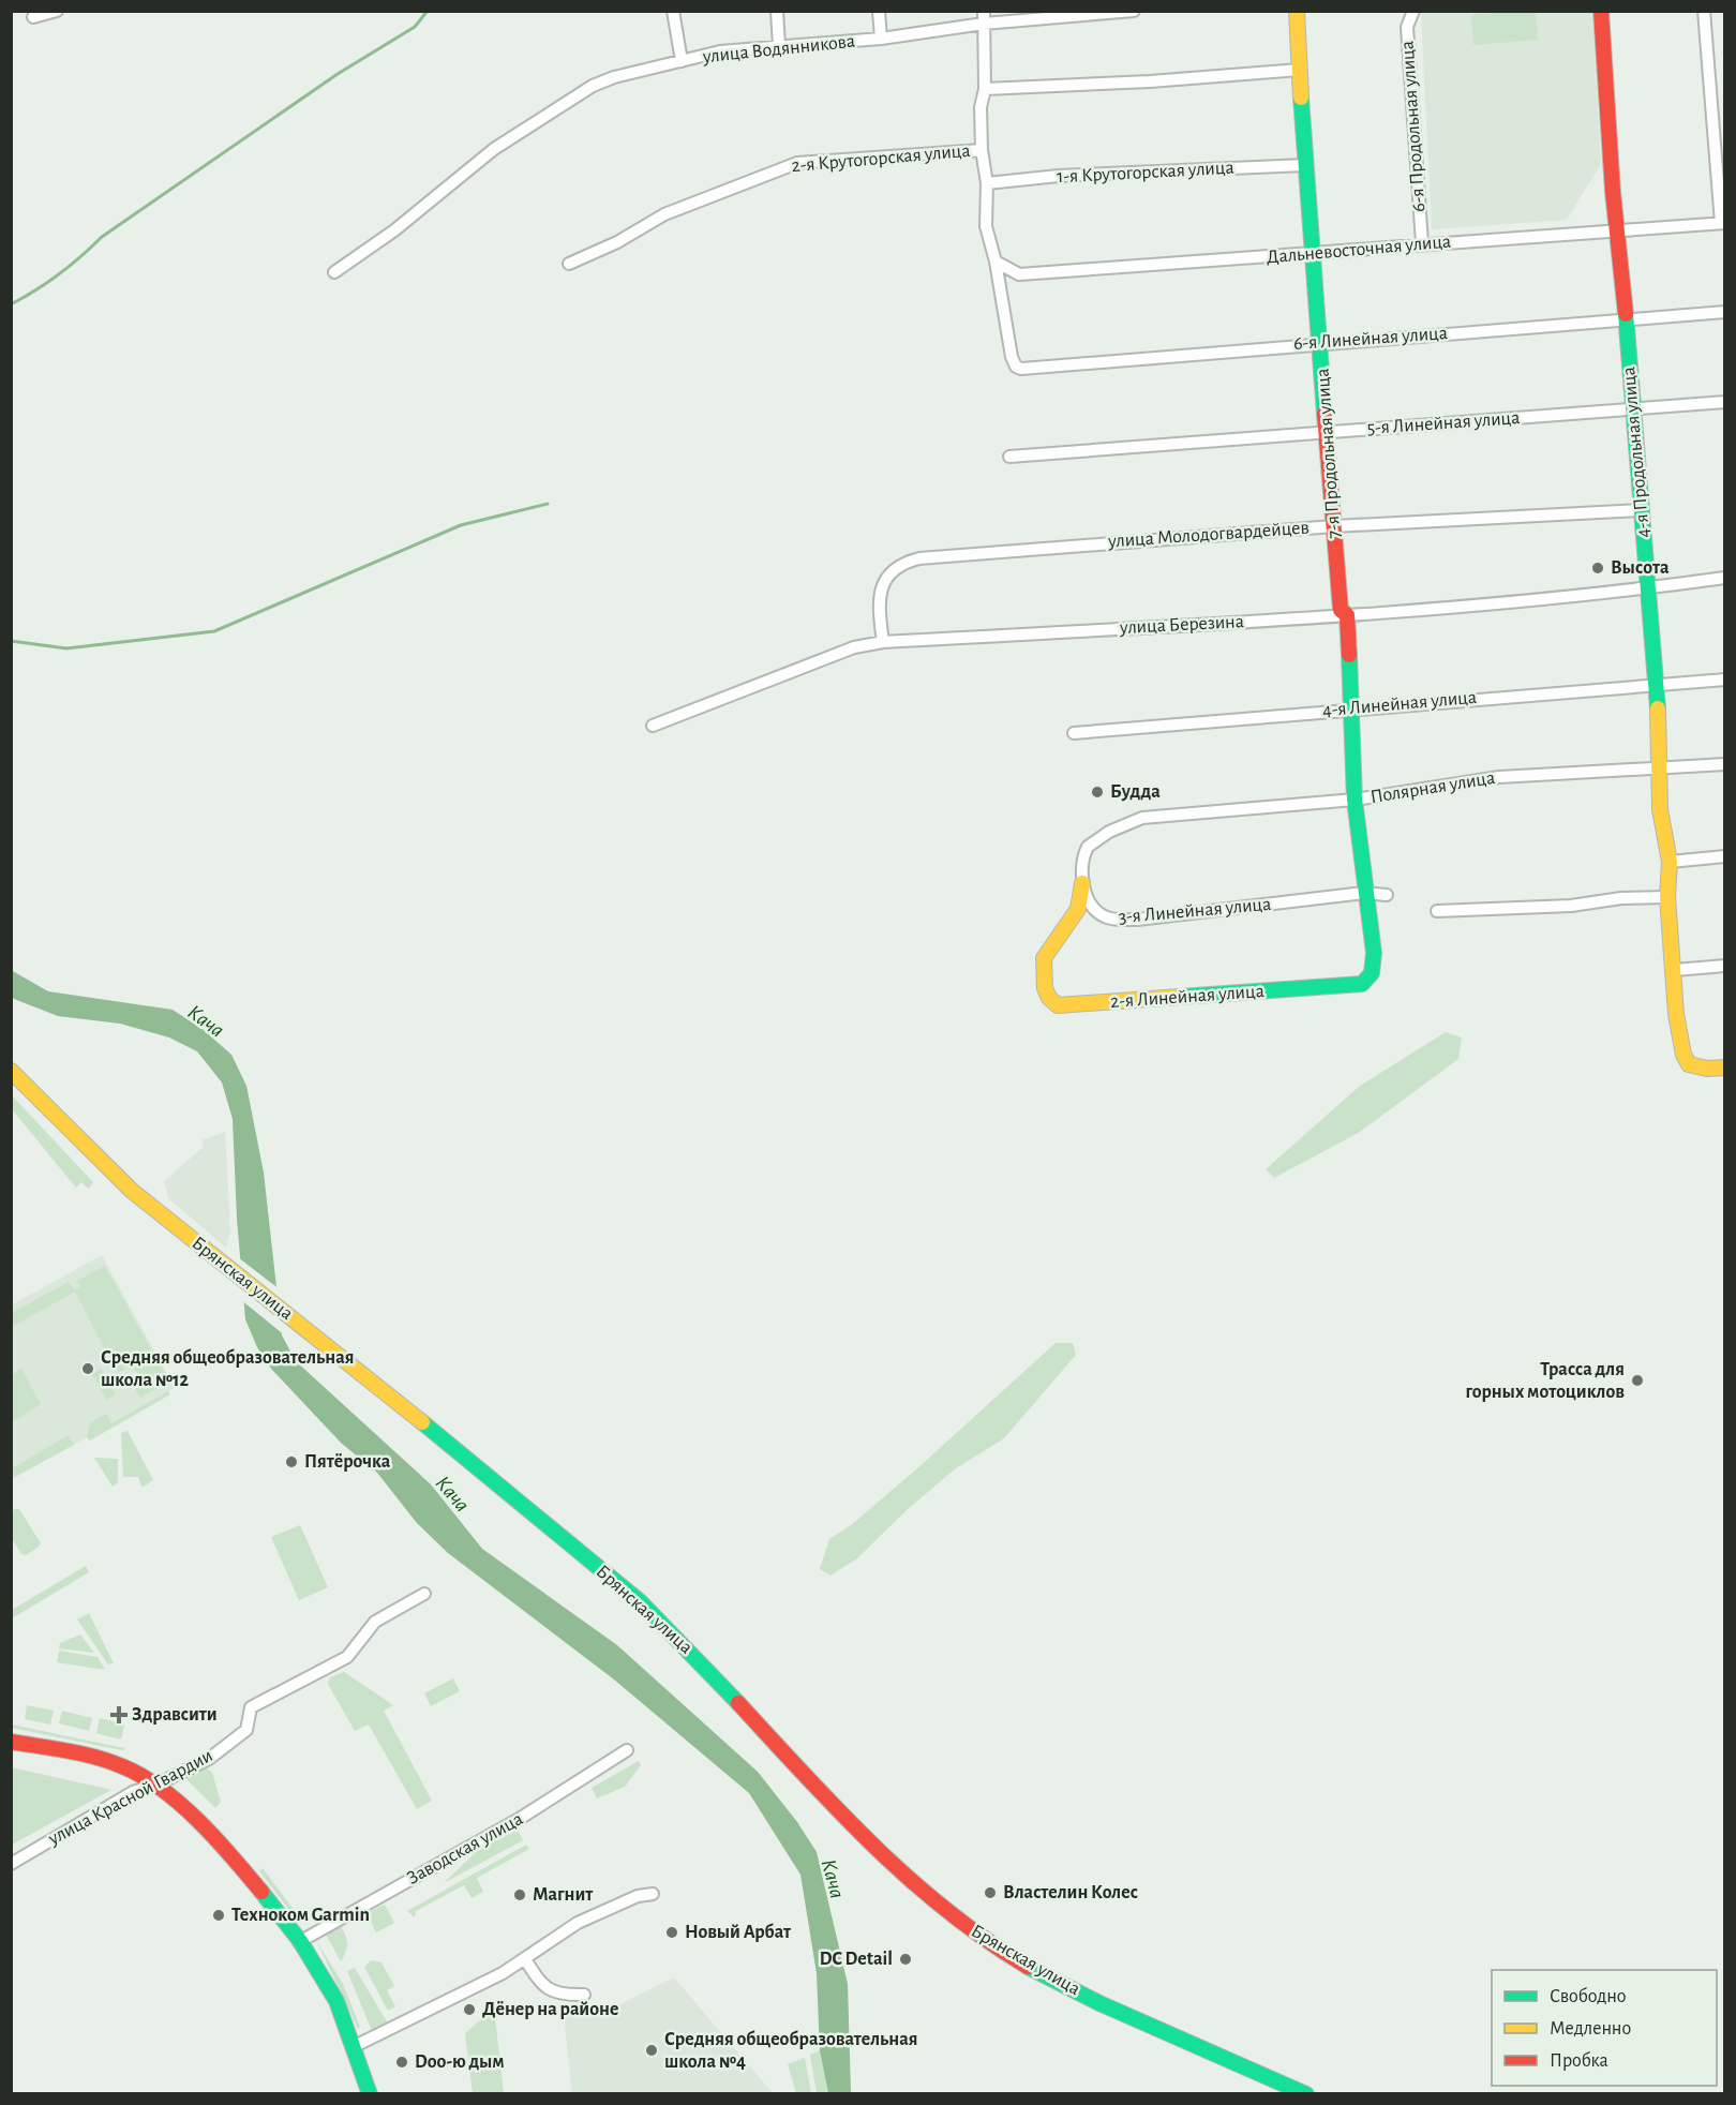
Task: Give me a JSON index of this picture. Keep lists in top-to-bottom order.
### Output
{
  "streets": {
    "main road": [
      "4-я Продольная улица",
      "7-я Продольная улица",
      "2-я Линейная улица",
      "Брянская улица"
    ],
    "street": [
      "улица Водянникова",
      "6-я Продольная улица",
      "2-я Крутогорская улица",
      "1-я Крутогорская улица",
      "Дальневосточная улица",
      "6-я Линейная улица",
      "5-я Линейная улица",
      "улица Молодогвардейцев",
      "улица Березина",
      "4-я Линейная улица",
      "Полярная улица",
      "3-я Линейная улица",
      "улица Красной Гвардии",
      "Заводская улица"
    ]
  },
  "crossings": [
    ["6-я Продольная улица", "Дальневосточная улица"],
    ["1-я Крутогорская улица", "7-я Продольная улица"],
    ["Дальневосточная улица", "6-я Линейная улица"],
    ["Дальневосточная улица", "4-я Продольная улица"],
    ["Дальневосточная улица", "7-я Продольная улица"],
    ["6-я Линейная улица", "4-я Продольная улица"],
    ["6-я Линейная улица", "7-я Продольная улица"],
    ["5-я Линейная улица", "4-я Продольная улица"],
    ["5-я Линейная улица", "7-я Продольная улица"],
    ["4-я Продольная улица", "улица Молодогвардейцев"],
    ["4-я Продольная улица", "улица Березина"],
    ["4-я Продольная улица", "4-я Линейная улица"],
    ["4-я Продольная улица", "Полярная улица"],
    ["7-я Продольная улица", "улица Молодогвардейцев"],
    ["7-я Продольная улица", "улица Березина"],
    ["7-я Продольная улица", "4-я Линейная улица"],
    ["7-я Продольная улица", "Полярная улица"],
    ["7-я Продольная улица", "3-я Линейная улица"],
    ["7-я Продольная улица", "2-я Линейная улица"],
    ["улица Молодогвардейцев", "улица Березина"],
    ["Полярная улица", "3-я Линейная улица"],
    ["Полярная улица", "2-я Линейная улица"],
    ["3-я Линейная улица", "2-я Линейная улица"]
  ],
  "water": ["Кача"],
  "places": {
    "other": [
      "Высота",
      "Будда",
      "Средняя общеобразовательная школа №12",
      "Трасса для горных мотоциклов",
      "Пятёрочка",
      "Властелин Колес",
      "Магнит",
      "Техноком Garmin",
      "Новый Арбат",
      "DC Detail",
      "Дёнер на районе",
      "Средняя общеобразовательная школа №4",
      "Doo-ю дым"
    ],
    "health": ["Здравсити"]
  },
  "legend": ["Свободно", "Медленно", "Пробка"]
}
